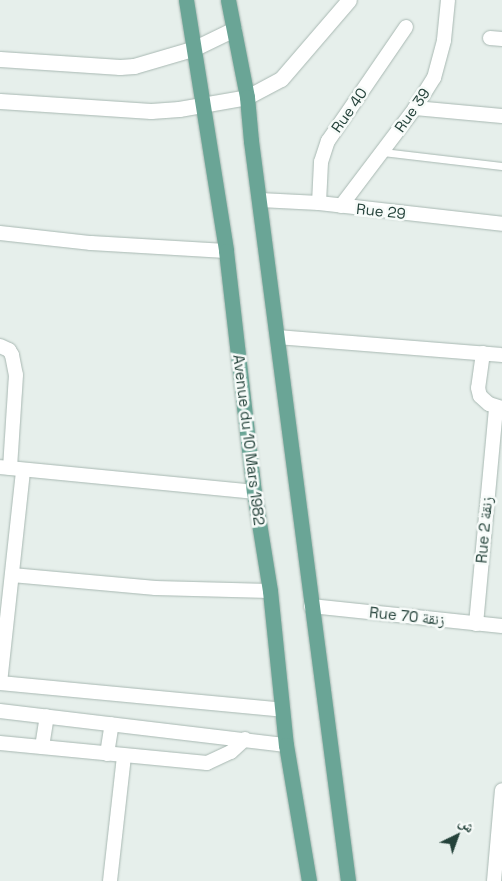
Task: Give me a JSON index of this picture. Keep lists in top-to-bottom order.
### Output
{
  "streets": {
    "main road": ["Avenue du 10 Mars 1982"],
    "street": [
      "Rue 40",
      "Rue 39",
      "Rue 29",
      "Rue 2 زنقة",
      "Rue 70 زنقة"
    ]
  },
  "crossings": [
    ["Rue 40", "Rue 29"],
    ["Rue 39", "Rue 29"],
    ["Rue 2 زنقة", "Rue 70 زنقة"]
  ],
  "north": "top right"
}
